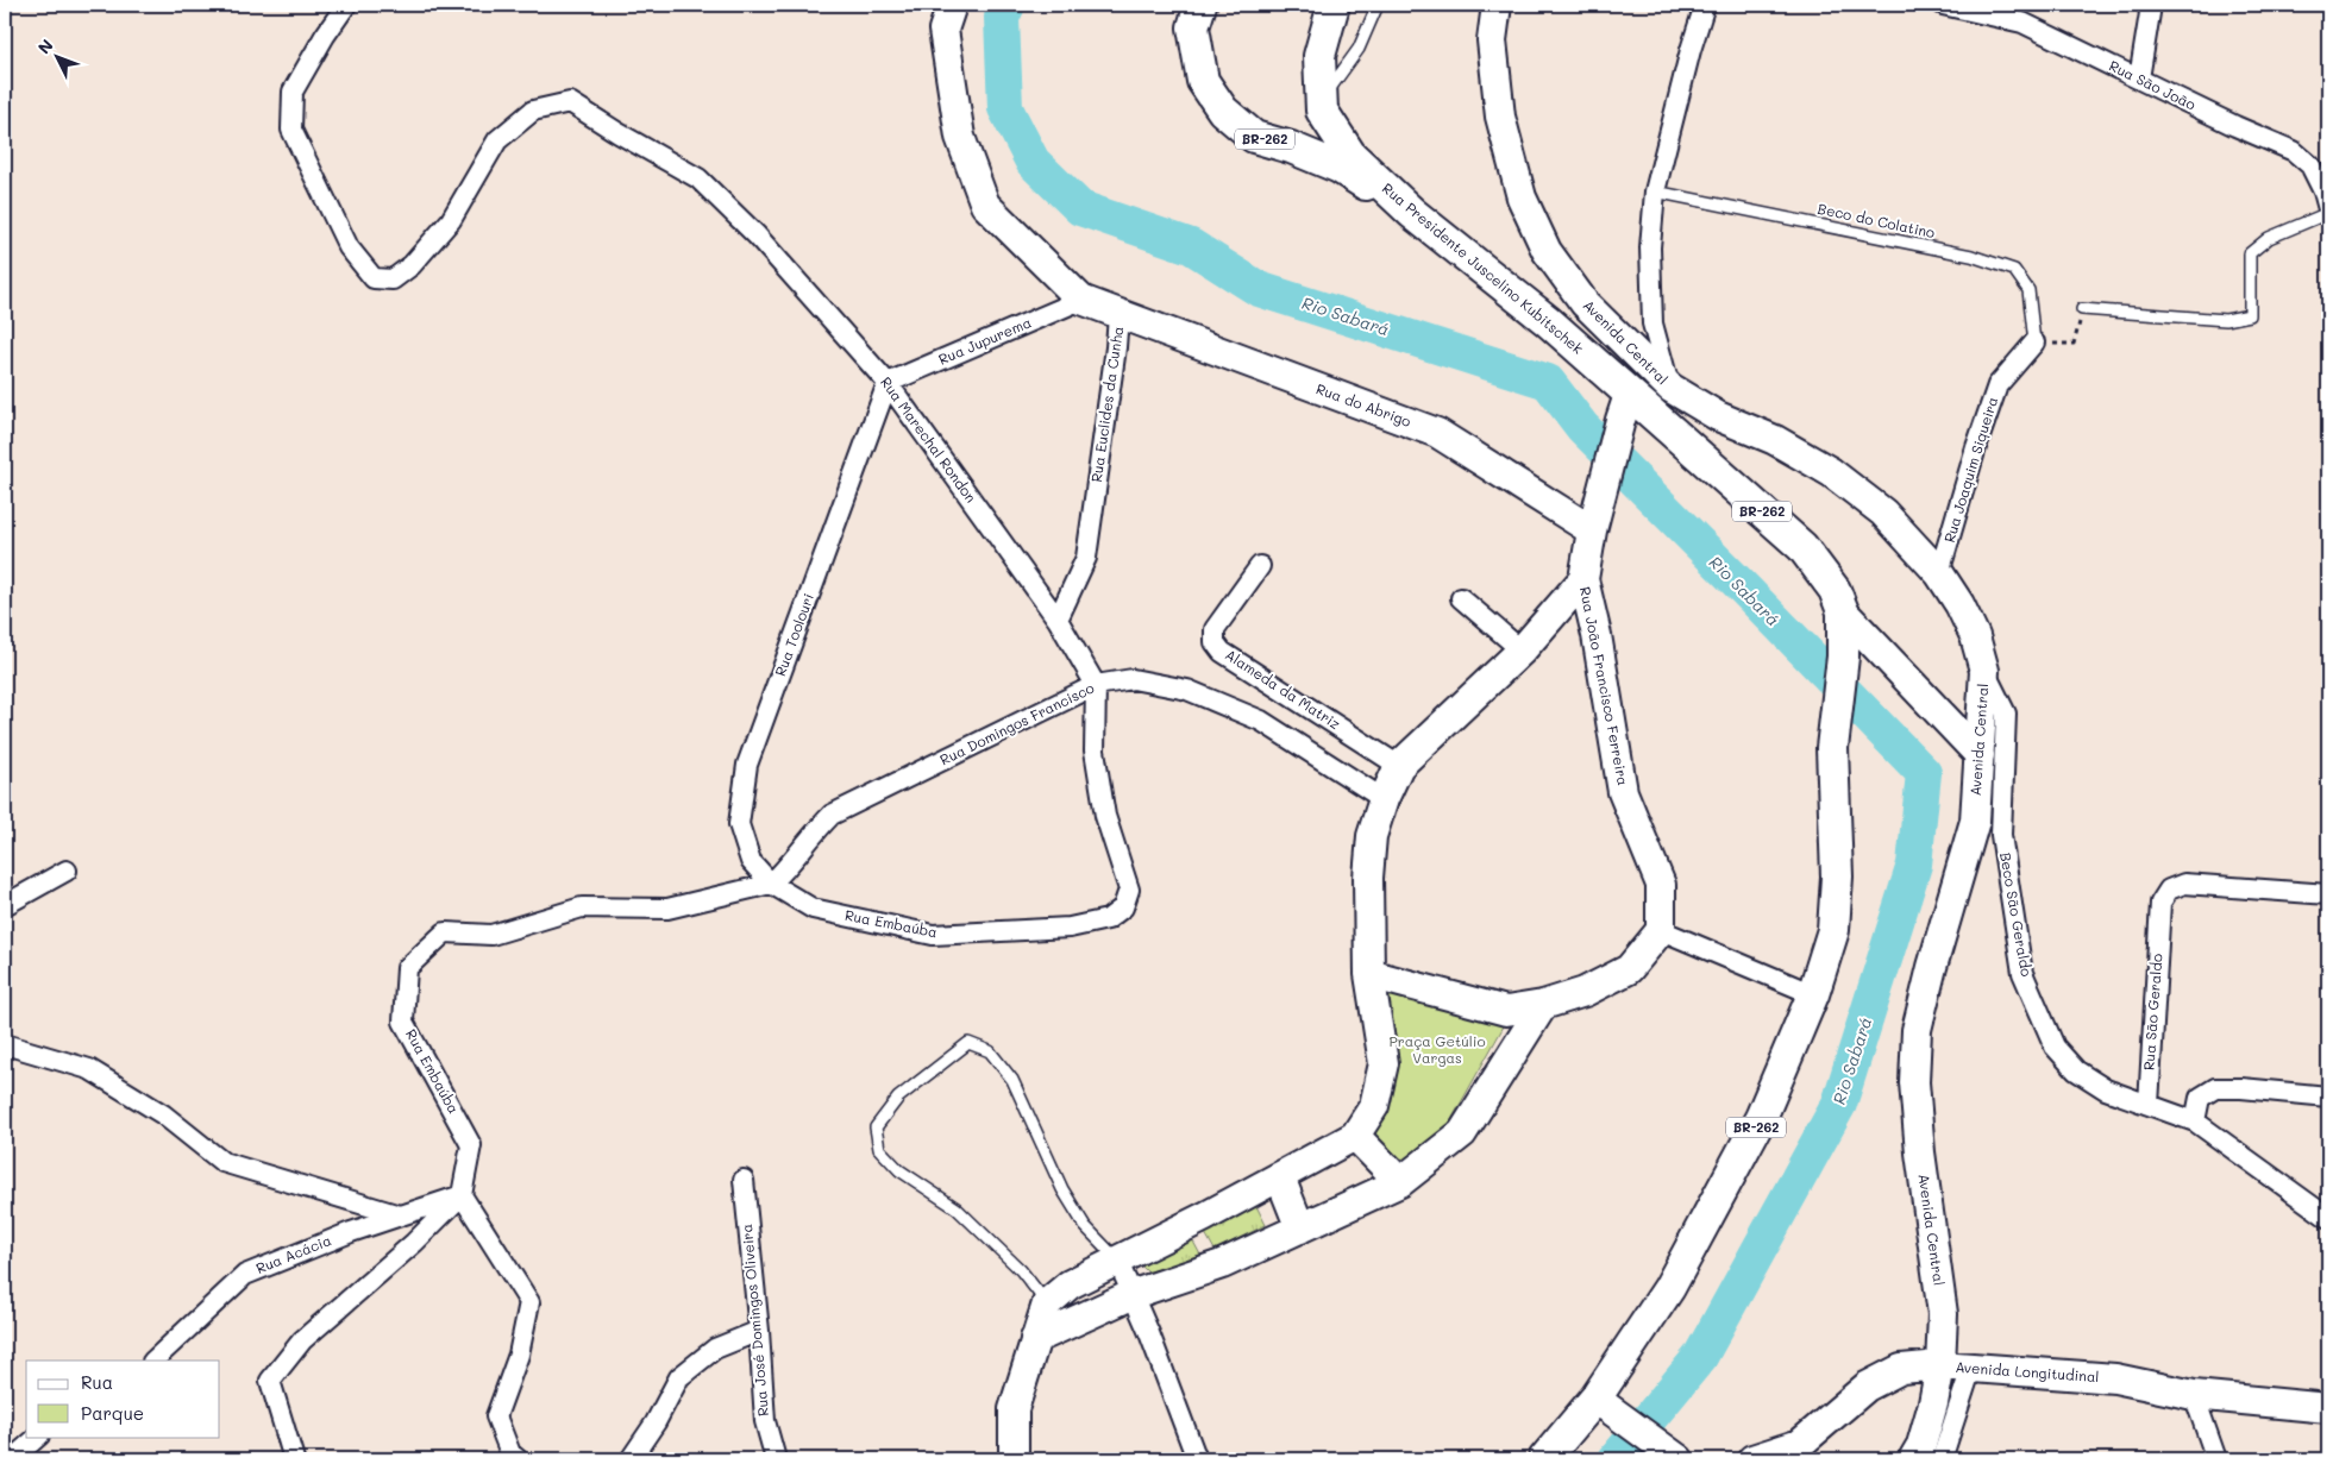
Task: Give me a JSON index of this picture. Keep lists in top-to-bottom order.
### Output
{
  "streets": {
    "main road": ["BR-262", "Rua Presidente Juscelino Kubitschek"],
    "street": [
      "Rua São João",
      "Rua Jupurema",
      "Avenida Central",
      "Rua Euclides da Cunha",
      "Rua do Abrigo",
      "Rua Marechal Rondon",
      "Rua Joaquim Siqueira",
      "Rua Toolouri",
      "Rua João Francisco Ferreira",
      "Alameda da Matriz",
      "Rua Domingos Francisco",
      "Beco São Geraldo",
      "Rua Embaúba",
      "Rua São Geraldo",
      "Rua Acácia",
      "Rua José Domingos Oliveira",
      "Avenida Longitudinal"
    ],
    "lane": ["Beco do Colatino"]
  },
  "crossings": [
    ["BR-262", "Rua Presidente Juscelino Kubitschek"],
    ["Beco do Colatino", "Rua Joaquim Siqueira"],
    ["Rua Jupurema", "Rua Euclides da Cunha"],
    ["Rua Jupurema", "Rua Marechal Rondon"],
    ["Rua Jupurema", "Rua Toolouri"],
    ["Avenida Central", "Rua Joaquim Siqueira"],
    ["Avenida Central", "Beco São Geraldo"],
    ["Avenida Central", "Avenida Longitudinal"],
    ["Rua Euclides da Cunha", "Rua do Abrigo"],
    ["Rua Euclides da Cunha", "Rua Marechal Rondon"],
    ["Rua Marechal Rondon", "Rua Toolouri"],
    ["Rua Marechal Rondon", "Rua Domingos Francisco"],
    ["Rua Marechal Rondon", "Rua Embaúba"],
    ["Rua Toolouri", "Rua Domingos Francisco"],
    ["Rua Toolouri", "Rua Embaúba"],
    ["Rua Domingos Francisco", "Rua Embaúba"],
    ["Beco São Geraldo", "Rua São Geraldo"],
    ["Rua Embaúba", "Rua Acácia"]
  ],
  "water": ["Rio Sabará"],
  "parks": ["Praça Getúlio Vargas"],
  "legend": ["Rua", "Parque"],
  "north": "top left"
}
